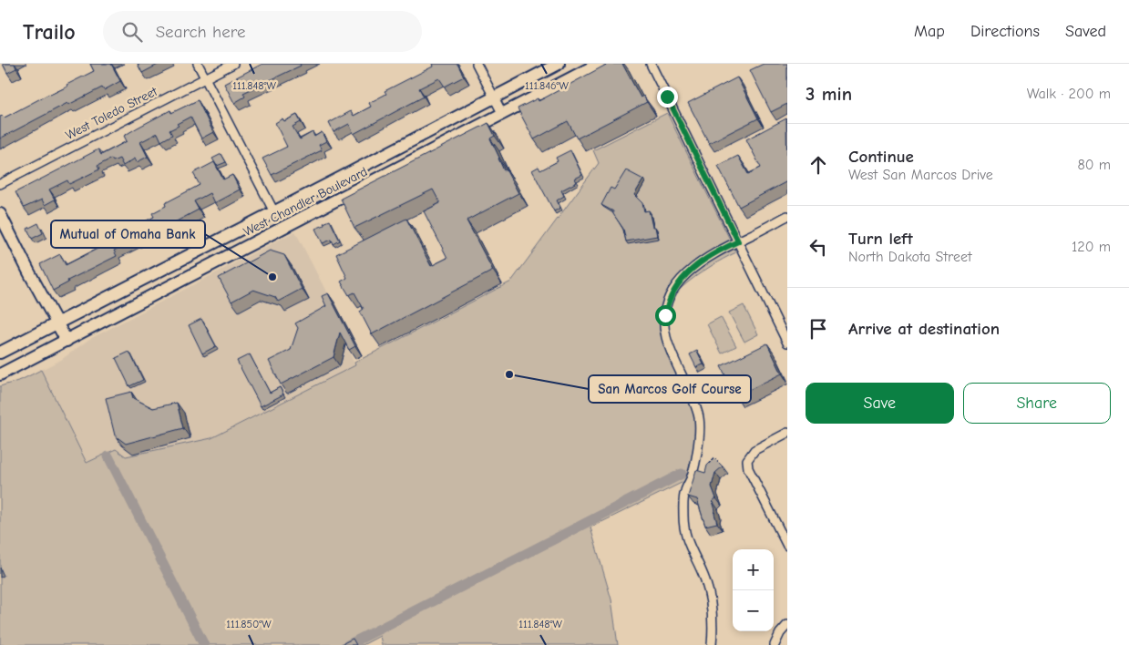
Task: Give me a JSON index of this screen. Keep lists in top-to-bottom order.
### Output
{
  "streets": {
    "main road": ["West Chandler Boulevard"],
    "street": ["West Toledo Street"]
  },
  "places": ["Mutual of Omaha Bank", "San Marcos Golf Course"],
  "page": {
    "header": "Trailo",
    "search": "Search here",
    "nav": ["Map", "Directions", "Saved"],
    "heading": ["3 min", "Walk · 200 m"],
    "list": [
      ["Continue", "West San Marcos Drive", "80 m"],
      ["Turn left", "North Dakota Street", "120 m"],
      "Arrive at destination"
    ],
    "buttons": ["Save", "Share"],
    "map_buttons": ["+", "−"]
  },
  "coordinates": ["111.848°W", "111.846°W", "111.850°W"]
}
